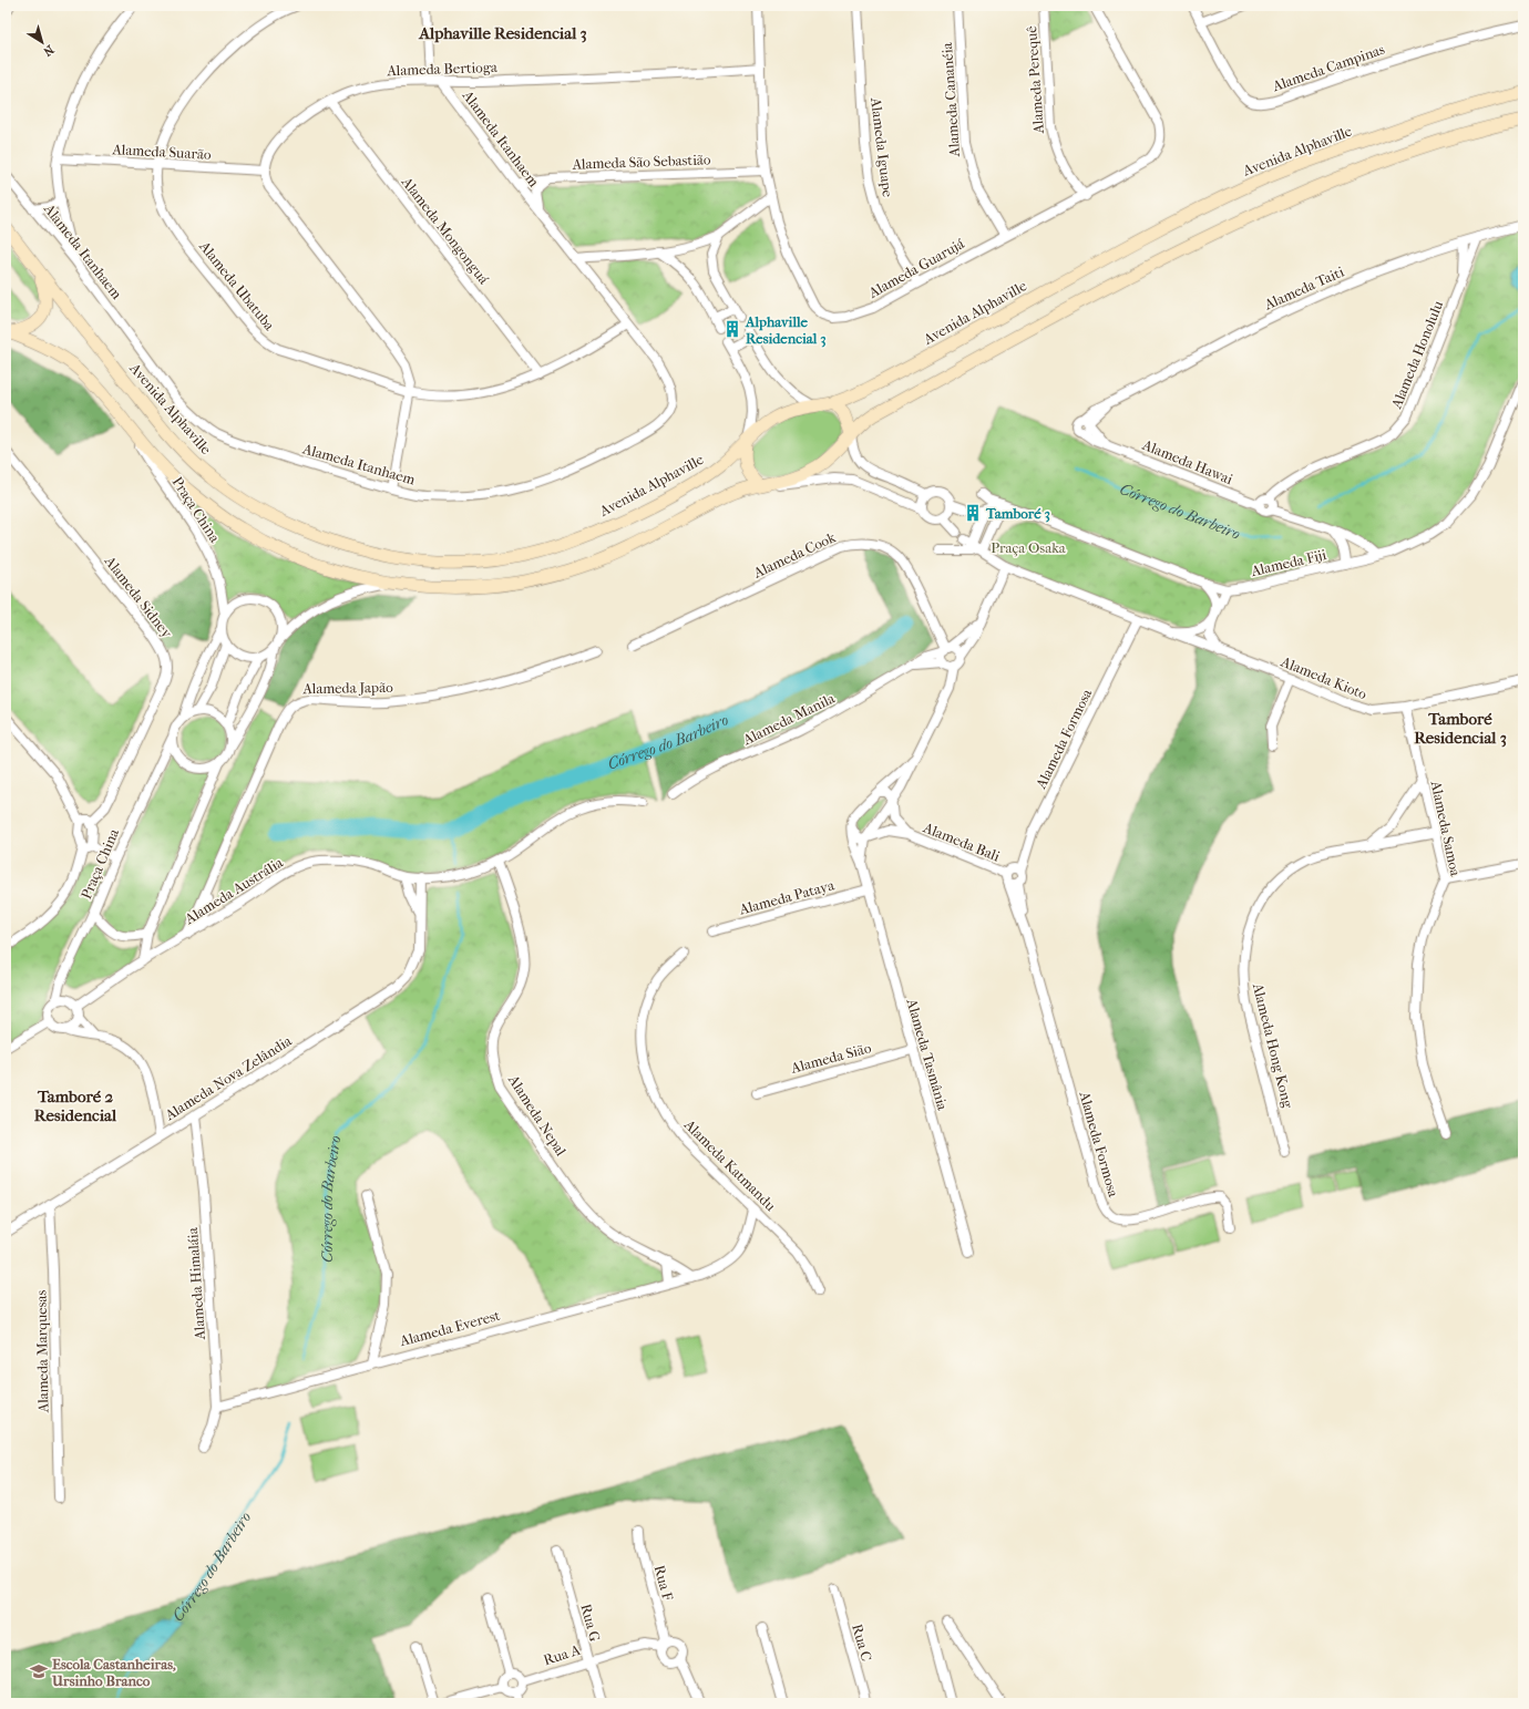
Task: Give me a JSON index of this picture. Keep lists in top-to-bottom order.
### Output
{
  "streets": {
    "main road": ["Avenida Alphaville"],
    "street": [
      "Alameda Campinas",
      "Alameda Bertioga",
      "Alameda Perequê",
      "Alameda Cananéia",
      "Alameda Itanhaem",
      "Alameda Iguape",
      "Alameda Suarão",
      "Alameda São Sebastião",
      "Alameda Mongonguá",
      "Alameda Guarujá",
      "Alameda Ubatuba",
      "Alameda Taiti",
      "Alameda Honolulu",
      "Alameda Hawai",
      "Praça China",
      "Alameda Cook",
      "Alameda Fiji",
      "Alameda Sidney",
      "Alameda Kioto",
      "Alameda Japão",
      "Alameda Manila",
      "Alameda Formosa",
      "Alameda Samoa",
      "Alameda Bali",
      "Alameda Austrália",
      "Alameda Pataya",
      "Alameda Hong Kong",
      "Alameda Tasmânia",
      "Alameda Sião",
      "Alameda Nova Zelândia",
      "Alameda Nepal",
      "Alameda Katmandu",
      "Alameda Himaláia",
      "Alameda Everest",
      "Alameda Marquesas",
      "Rua F",
      "Rua G",
      "Rua C",
      "Rua A"
    ]
  },
  "crossings": [
    ["Alameda Bertioga", "Alameda Itanhaem"],
    ["Alameda Bertioga", "Alameda Suarão"],
    ["Alameda Bertioga", "Alameda Mongonguá"],
    ["Alameda Bertioga", "Alameda Guarujá"],
    ["Alameda Perequê", "Alameda Guarujá"],
    ["Alameda Cananéia", "Alameda Guarujá"],
    ["Alameda Itanhaem", "Alameda São Sebastião"],
    ["Alameda Itanhaem", "Alameda Ubatuba"],
    ["Alameda Iguape", "Alameda Guarujá"],
    ["Alameda Suarão", "Alameda Ubatuba"],
    ["Alameda São Sebastião", "Alameda Guarujá"],
    ["Alameda Mongonguá", "Alameda Ubatuba"],
    ["Alameda Taiti", "Alameda Honolulu"],
    ["Alameda Taiti", "Alameda Hawai"],
    ["Alameda Honolulu", "Alameda Hawai"],
    ["Praça China", "Alameda Austrália"],
    ["Alameda Cook", "Alameda Manila"],
    ["Alameda Cook", "Alameda Tasmânia"],
    ["Alameda Fiji", "Alameda Kioto"],
    ["Alameda Kioto", "Alameda Formosa"],
    ["Alameda Kioto", "Alameda Samoa"],
    ["Alameda Japão", "Alameda Austrália"],
    ["Alameda Manila", "Alameda Tasmânia"],
    ["Alameda Formosa", "Alameda Bali"],
    ["Alameda Samoa", "Alameda Hong Kong"],
    ["Alameda Austrália", "Alameda Nova Zelândia"],
    ["Alameda Austrália", "Alameda Nepal"],
    ["Alameda Pataya", "Alameda Tasmânia"],
    ["Alameda Tasmânia", "Alameda Sião"],
    ["Alameda Nova Zelândia", "Alameda Himaláia"],
    ["Alameda Nova Zelândia", "Alameda Marquesas"],
    ["Alameda Nepal", "Alameda Everest"],
    ["Alameda Katmandu", "Alameda Everest"],
    ["Alameda Himaláia", "Alameda Everest"],
    ["Rua F", "Rua A"],
    ["Rua G", "Rua A"]
  ],
  "districts": ["Alphaville Residencial 3", "Tamboré Residencial 3", "Tamboré 2 Residencial"],
  "water": ["Córrego do Barbeiro"],
  "parks": ["Praça Osaka"],
  "places": {
    "building": ["Alphaville Residencial 3", "Tamboré 3"],
    "school or university": ["Escola Castanheiras, Ursinho Branco"]
  },
  "north": "bottom right"
}
